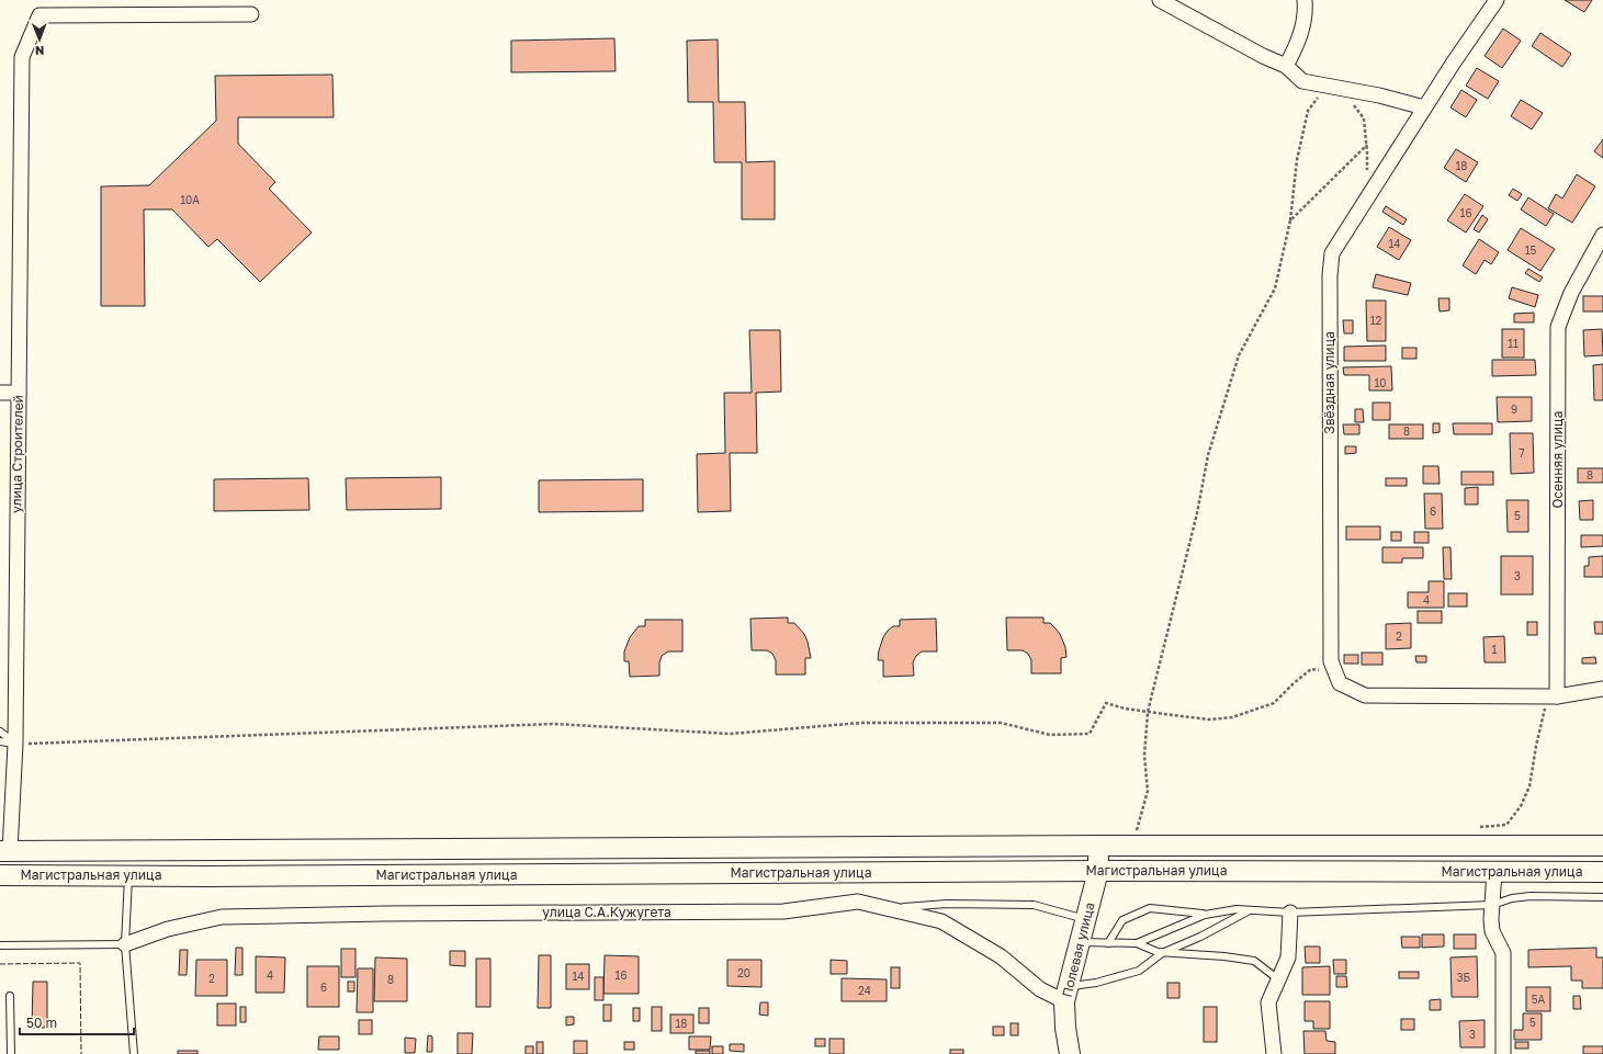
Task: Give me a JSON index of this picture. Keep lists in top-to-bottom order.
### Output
{
  "streets": {
    "main road": ["Магистральная улица", "Полевая улица"],
    "street": [
      "Звёздная улица",
      "улица Строителей",
      "Осенняя улица",
      "улица С.А.Кужугета"
    ]
  },
  "crossings": [
    ["улица Строителей", "Магистральная улица"],
    ["Магистральная улица", "Полевая улица"],
    ["улица С.А.Кужугета", "Полевая улица"]
  ],
  "house_numbers": [
    "18",
    "10А",
    "16",
    "14",
    "15",
    "12",
    "11",
    "10",
    "9",
    "8",
    "7",
    "8",
    "6",
    "5",
    "3",
    "4",
    "2",
    "1",
    "20",
    "4",
    "16",
    "14",
    "3Б",
    "2",
    "8",
    "6",
    "24",
    "5А",
    "5",
    "18",
    "3"
  ],
  "scale_bar": "50 m",
  "north": "bottom"
}
